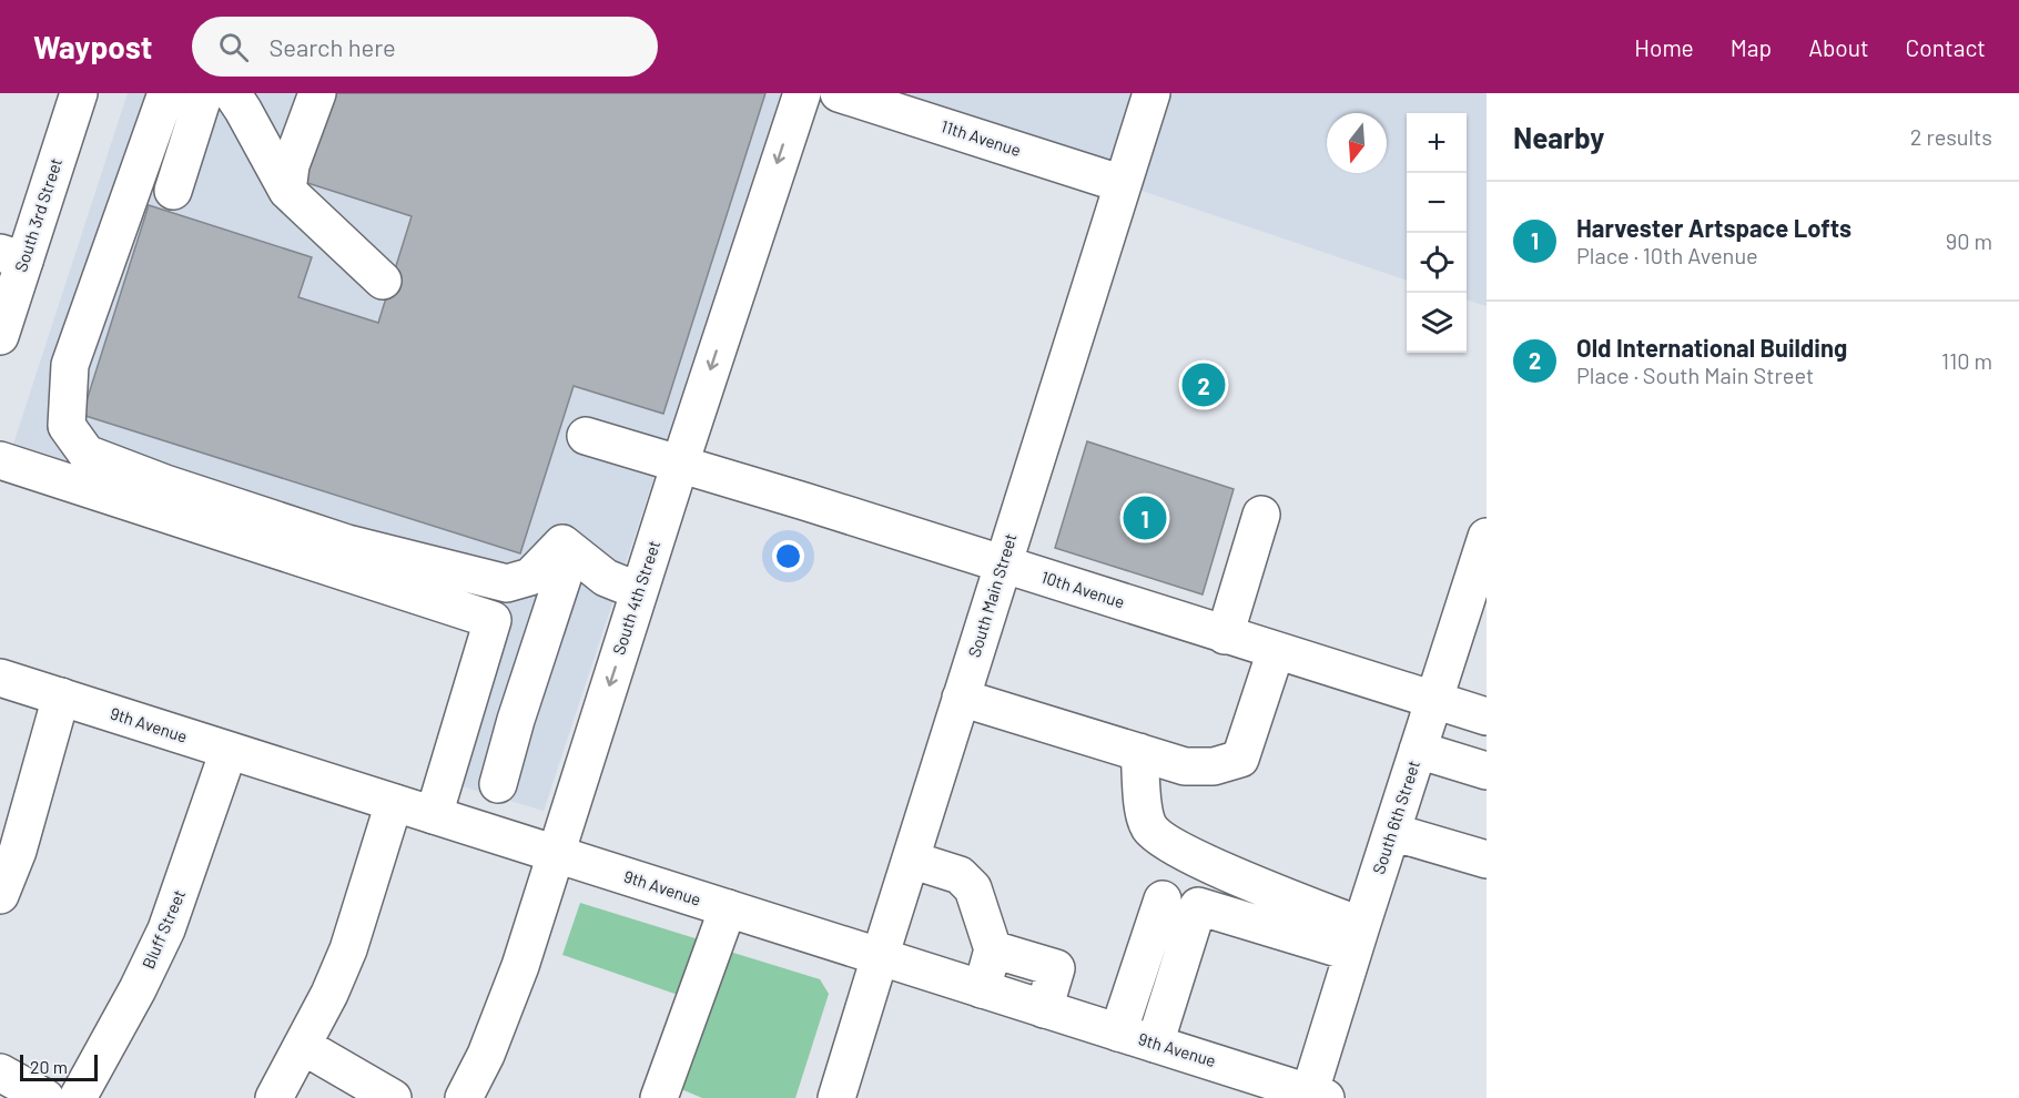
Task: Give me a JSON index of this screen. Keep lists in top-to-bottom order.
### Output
{
  "streets": {
    "street": [
      "11th Avenue",
      "South 3rd Street",
      "10th Avenue",
      "South Main Street",
      "South 4th Street",
      "9th Avenue",
      "South 6th Street",
      "Bluff Street"
    ]
  },
  "crossings": [
    ["11th Avenue", "South Main Street"],
    ["10th Avenue", "South Main Street"],
    ["10th Avenue", "South 4th Street"],
    ["10th Avenue", "South 6th Street"],
    ["South Main Street", "9th Avenue"],
    ["South 4th Street", "9th Avenue"],
    ["9th Avenue", "South 6th Street"],
    ["9th Avenue", "Bluff Street"]
  ],
  "scale_bar": "20 m",
  "north": "bottom",
  "page": {
    "header": "Waypost",
    "search": "Search here",
    "nav": [
      "Home",
      "Map",
      "About",
      "Contact"
    ],
    "heading": ["Nearby", "2 results"],
    "map_buttons": ["+", "−"],
    "list": [
      {
        "mark": "1",
        "name": "Harvester Artspace Lofts",
        "note": "Place · 10th Avenue",
        "value": "90 m"
      },
      {
        "mark": "2",
        "name": "Old International Building",
        "note": "Place · South Main Street",
        "value": "110 m"
      }
    ],
    "pins": ["2", "1"],
    "scale": "20 m"
  }
}
